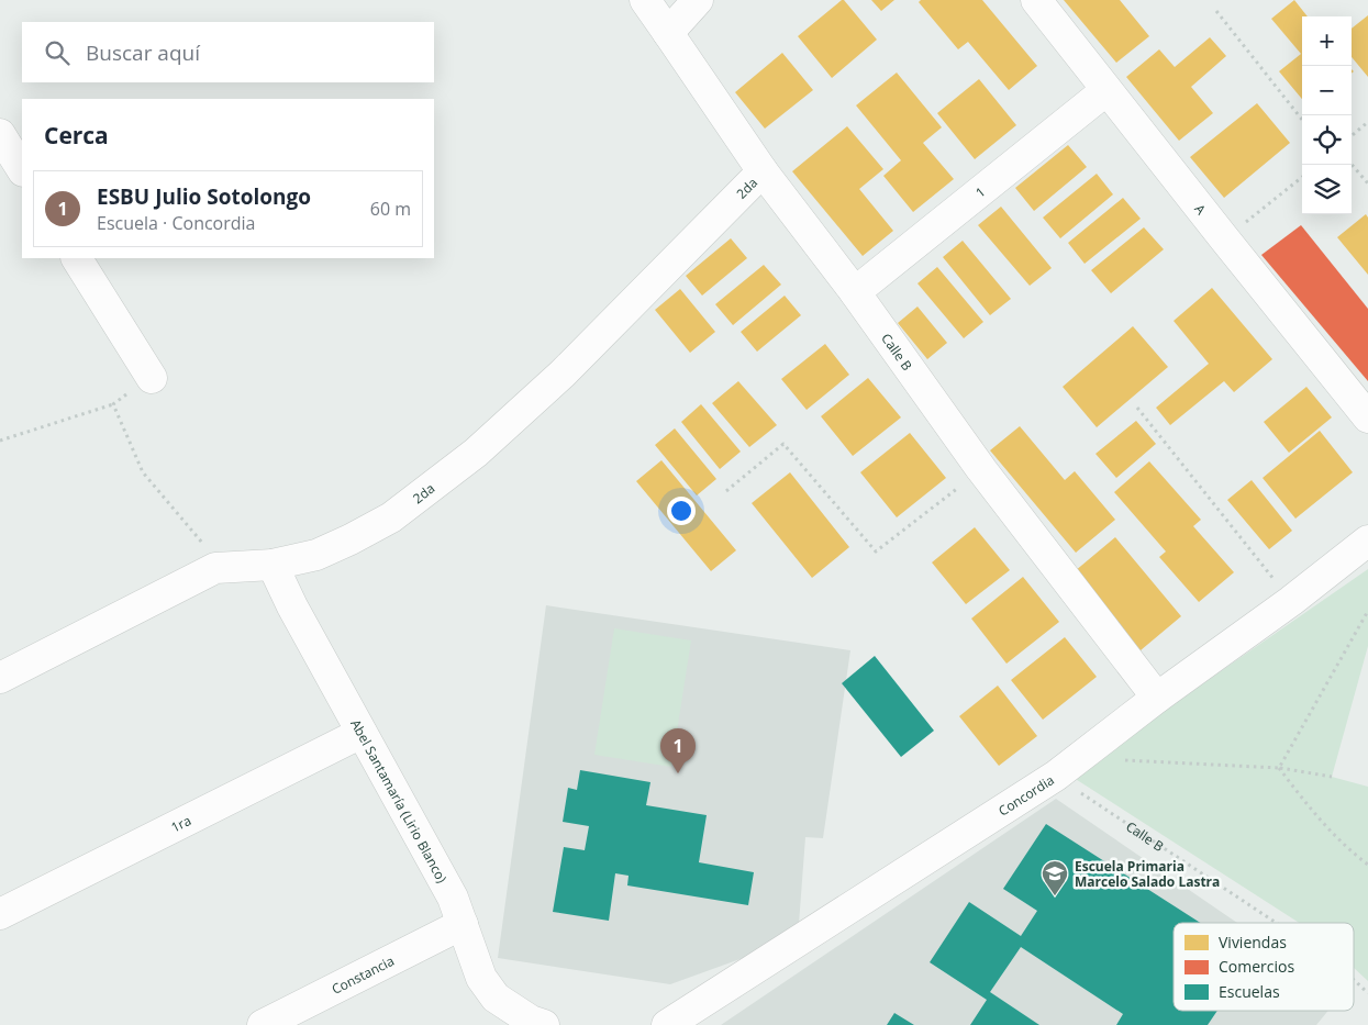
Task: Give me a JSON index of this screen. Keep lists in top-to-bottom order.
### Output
{
  "streets": {
    "street": [
      "2da",
      "1",
      "A",
      "Calle B",
      "Concordia",
      "Abel Santamaría (Lirio Blanco)",
      "1ra",
      "Constancia"
    ]
  },
  "crossings": [
    ["2da", "Calle B"],
    ["2da", "Abel Santamaría (Lirio Blanco)"],
    ["1", "A"],
    ["1", "Calle B"],
    ["Calle B", "Concordia"],
    ["Abel Santamaría (Lirio Blanco)", "1ra"],
    ["Abel Santamaría (Lirio Blanco)", "Constancia"]
  ],
  "places": {
    "school or university": ["Escuela Primaria Marcelo Salado Lastra"]
  },
  "legend": ["Viviendas", "Comercios", "Escuelas"],
  "page": {
    "map_buttons": ["+", "−"],
    "search": "Buscar aquí",
    "heading": "Cerca",
    "list": [
      {
        "mark": "1",
        "name": "ESBU Julio Sotolongo",
        "note": "Escuela · Concordia",
        "value": "60 m"
      }
    ],
    "pins": "1"
  }
}
